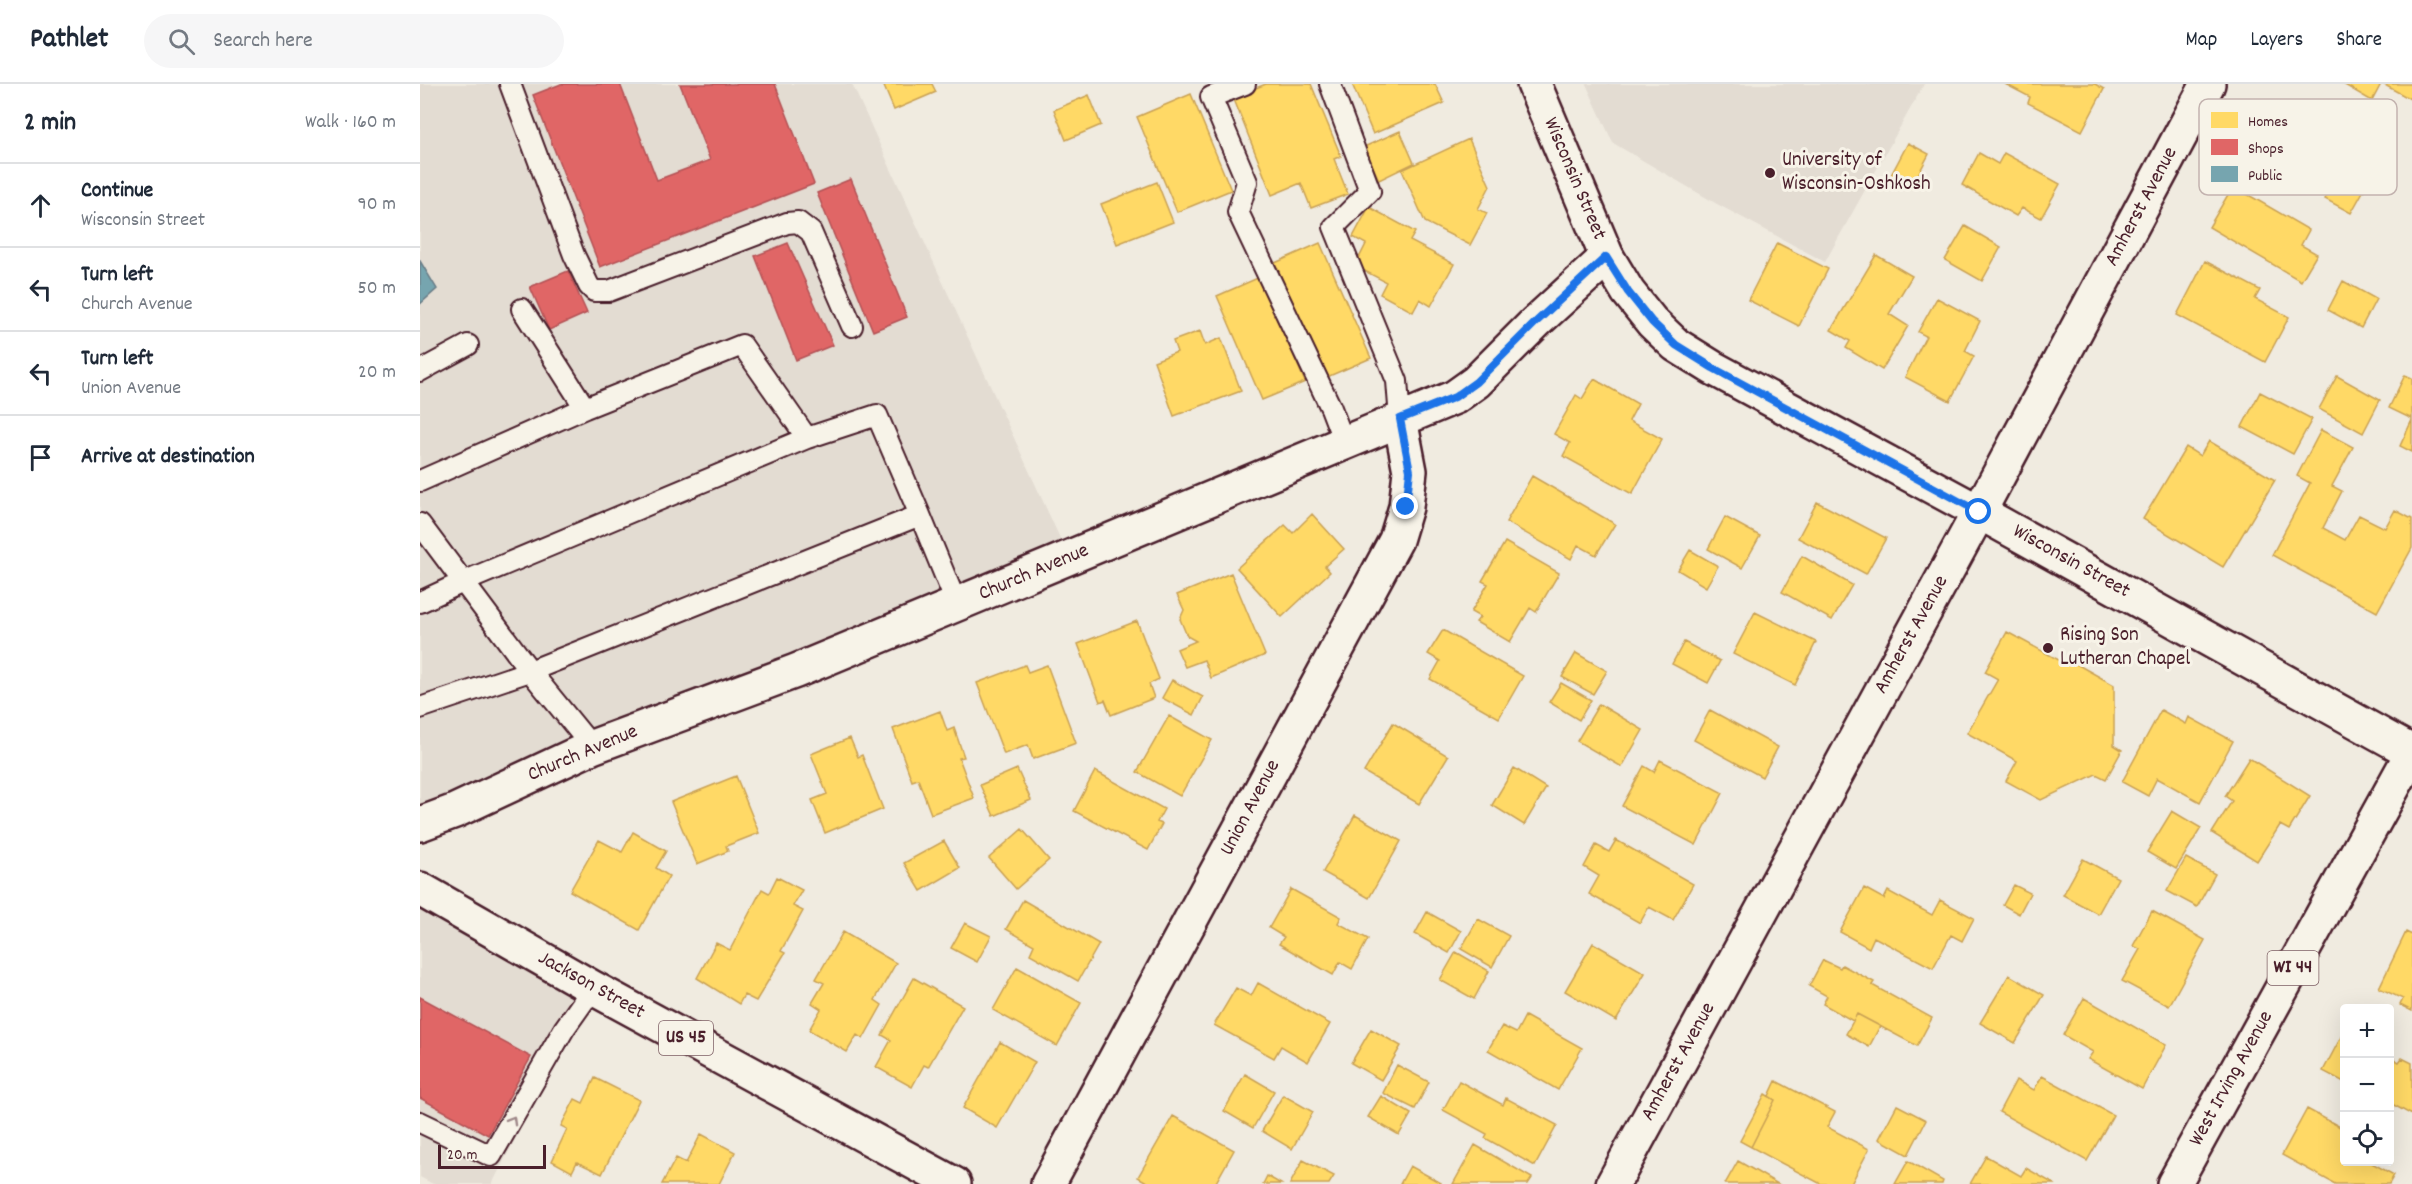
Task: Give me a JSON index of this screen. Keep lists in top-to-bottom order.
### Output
{
  "streets": {
    "street": [
      "Wisconsin Street",
      "Amherst Avenue",
      "Church Avenue",
      "Union Avenue",
      "WI 44",
      "Jackson Street",
      "US 45",
      "West Irving Avenue"
    ]
  },
  "crossings": [
    ["Wisconsin Street", "Amherst Avenue"],
    ["Wisconsin Street", "Church Avenue"],
    ["Wisconsin Street", "West Irving Avenue"],
    ["Church Avenue", "Union Avenue"]
  ],
  "places": ["University of Wisconsin-Oshkosh", "Rising Son Lutheran Chapel"],
  "legend": ["Homes", "Shops", "Public"],
  "scale_bar": "20 m",
  "page": {
    "header": "Pathlet",
    "search": "Search here",
    "nav": ["Map", "Layers", "Share"],
    "heading": ["2 min", "Walk · 160 m"],
    "list": [
      ["Continue", "Wisconsin Street", "90 m"],
      ["Turn left", "Church Avenue", "50 m"],
      ["Turn left", "Union Avenue", "20 m"],
      "Arrive at destination"
    ],
    "map_buttons": ["+", "−"],
    "scale": "20 m"
  }
}
